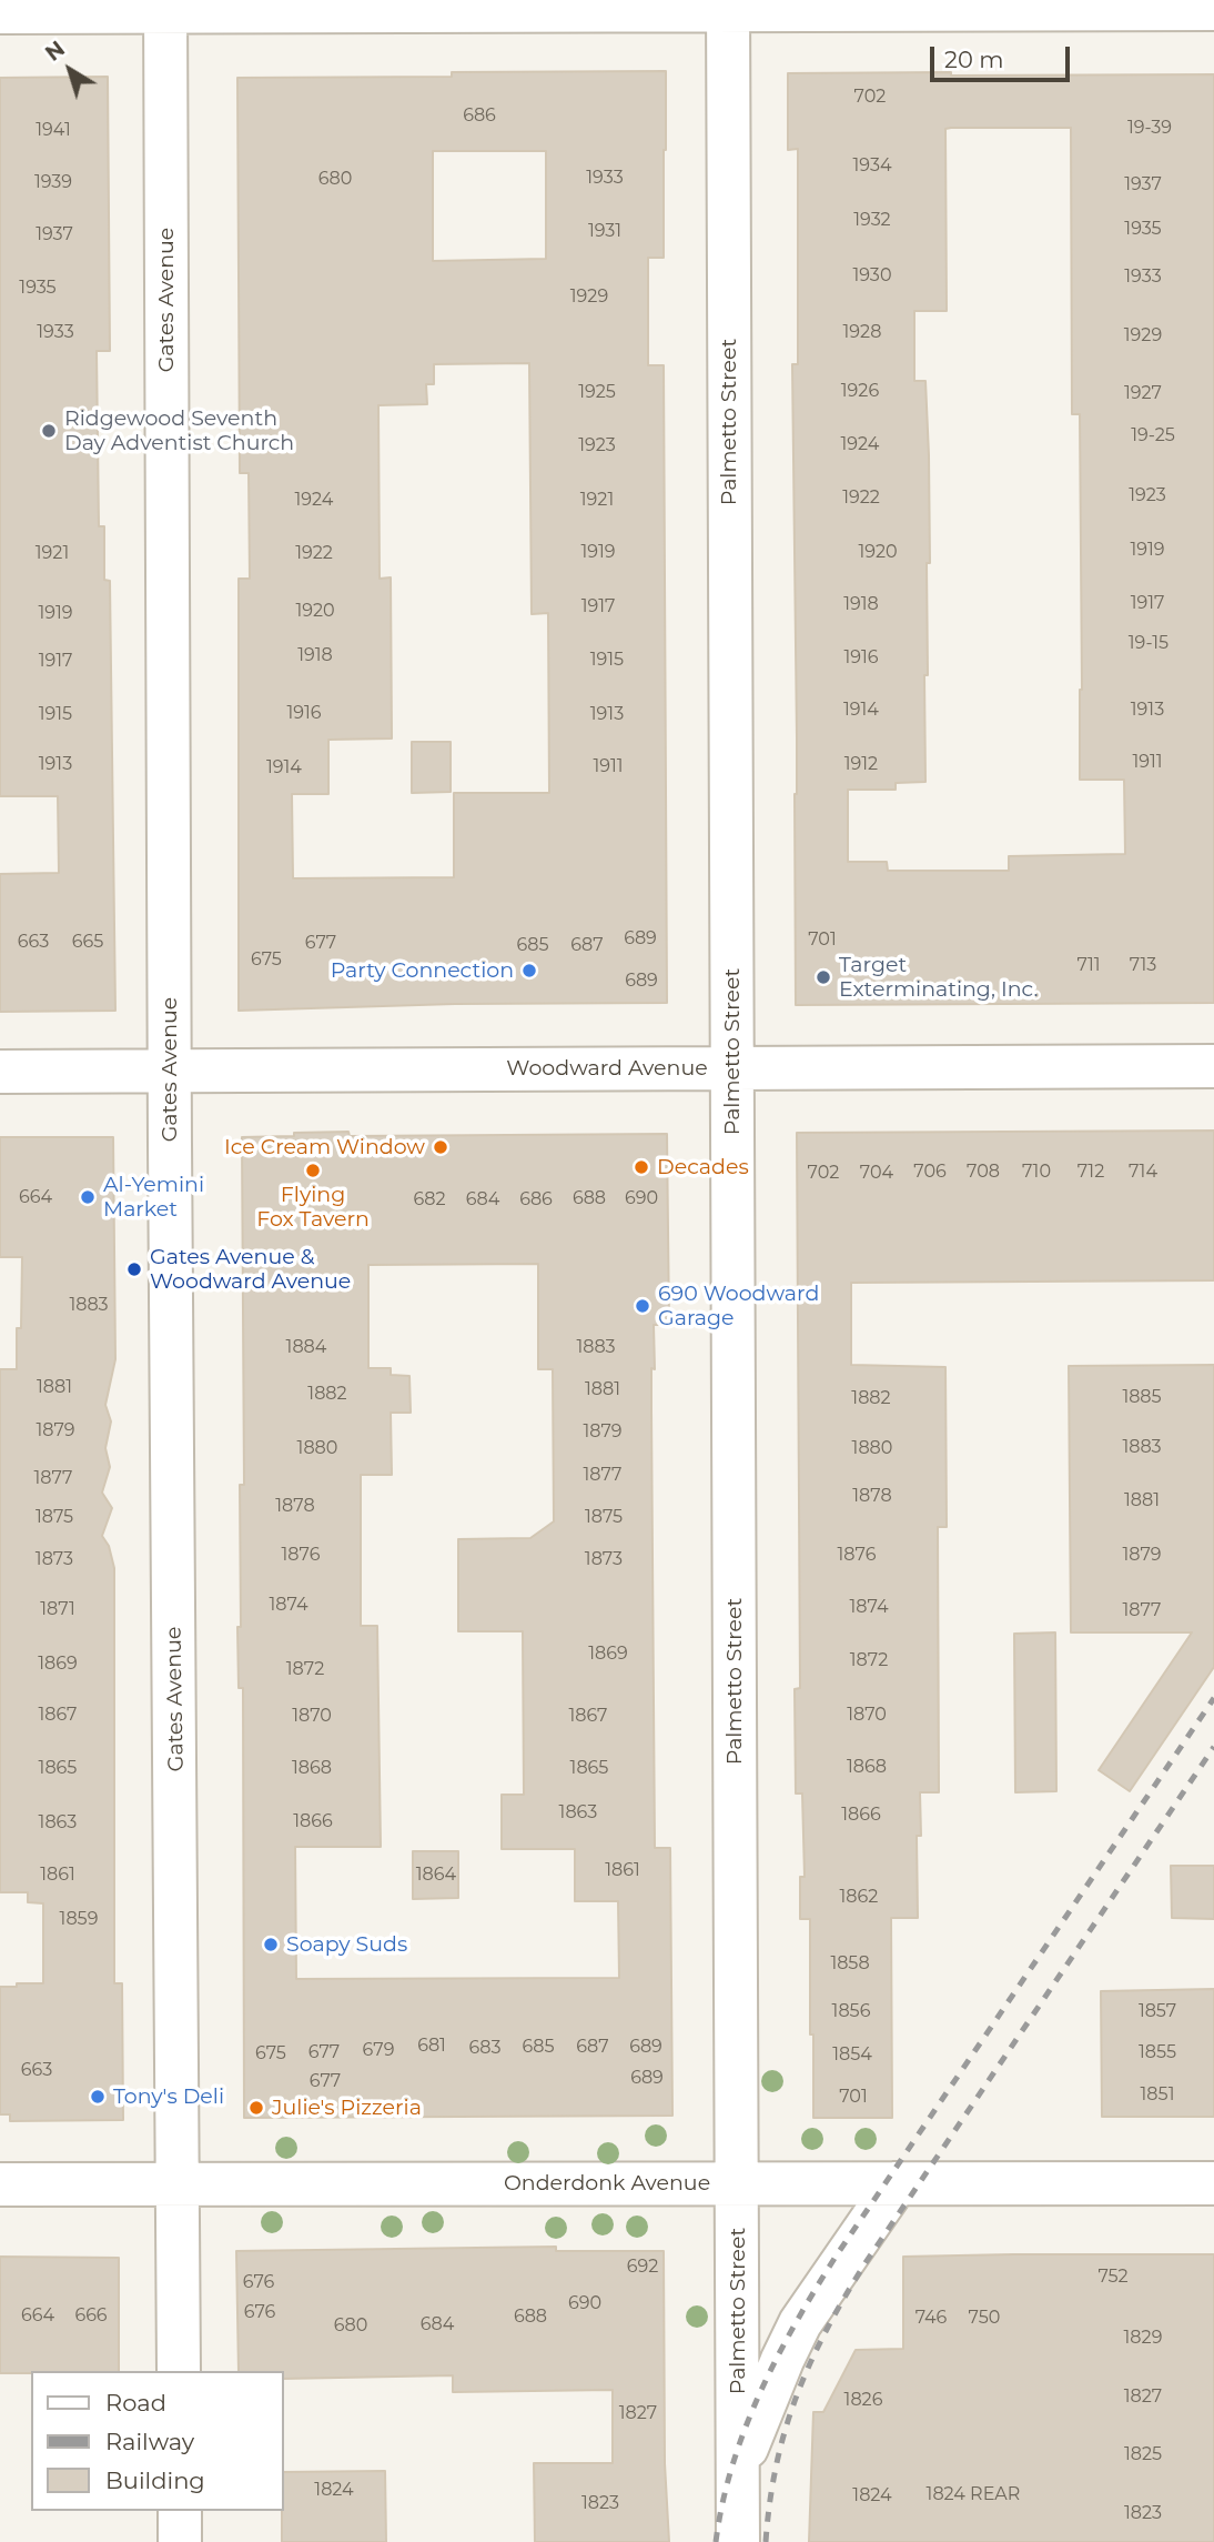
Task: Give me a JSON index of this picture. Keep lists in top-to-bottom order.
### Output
{
  "streets": {
    "street": [
      "Gates Avenue",
      "Palmetto Street",
      "Woodward Avenue",
      "Onderdonk Avenue"
    ]
  },
  "crossings": [
    ["Gates Avenue", "Woodward Avenue"],
    ["Gates Avenue", "Onderdonk Avenue"],
    ["Palmetto Street", "Woodward Avenue"],
    ["Palmetto Street", "Onderdonk Avenue"]
  ],
  "places": [
    "Ridgewood Seventh Day Adventist Church",
    "Party Connection",
    "Target Exterminating, Inc.",
    "Ice Cream Window",
    "Decades",
    "Flying Fox Tavern",
    "Al-Yemini Market",
    "Gates Avenue & Woodward Avenue",
    "690 Woodward Garage",
    "Soapy Suds",
    "Tony's Deli",
    "Julie's Pizzeria"
  ],
  "house_numbers": [
    "702",
    "686",
    "19-39",
    "1941",
    "1934",
    "1933",
    "680",
    "1939",
    "1937",
    "1932",
    "1935",
    "1931",
    "1937",
    "1930",
    "1933",
    "1935",
    "1929",
    "1933",
    "1928",
    "1929",
    "1926",
    "1925",
    "1927",
    "19-25",
    "1924",
    "1923",
    "1923",
    "1922",
    "1924",
    "1921",
    "1919",
    "1919",
    "1920",
    "1921",
    "1922",
    "1917",
    "1918",
    "1917",
    "1920",
    "1919",
    "19-15",
    "1918",
    "1916",
    "1915",
    "1917",
    "1914",
    "1913",
    "1916",
    "1915",
    "1913",
    "1911",
    "1913",
    "1912",
    "1911",
    "1914",
    "689",
    "701",
    "663",
    "665",
    "677",
    "685",
    "687",
    "675",
    "711",
    "713",
    "689",
    "706",
    "708",
    "710",
    "712",
    "714",
    "702",
    "704",
    "664",
    "688",
    "690",
    "682",
    "684",
    "686",
    "1883",
    "1884",
    "1883",
    "1881",
    "1881",
    "1882",
    "1885",
    "1882",
    "1879",
    "1879",
    "1883",
    "1880",
    "1880",
    "1877",
    "1877",
    "1878",
    "1881",
    "1878",
    "1875",
    "1875",
    "1876",
    "1876",
    "1879",
    "1873",
    "1873",
    "1874",
    "1874",
    "1871",
    "1877",
    "1869",
    "1872",
    "1869",
    "1872",
    "1867",
    "1870",
    "1870",
    "1867",
    "1868",
    "1865",
    "1868",
    "1865",
    "1863",
    "1866",
    "1866",
    "1863",
    "1861",
    "1861",
    "1864",
    "1862",
    "1859",
    "1858",
    "1856",
    "1857",
    "681",
    "685",
    "687",
    "689",
    "683",
    "679",
    "677",
    "1855",
    "675",
    "1854",
    "663",
    "689",
    "677",
    "1851",
    "701",
    "692",
    "752",
    "676",
    "690",
    "676",
    "664",
    "666",
    "688",
    "746",
    "750",
    "684",
    "680",
    "1829",
    "1827",
    "1826",
    "1827",
    "1825",
    "1824",
    "1824 REAR",
    "1824",
    "1823",
    "1823"
  ],
  "legend": ["Road", "Railway", "Building"],
  "scale_bar": "20 m",
  "north": "top left"
}
